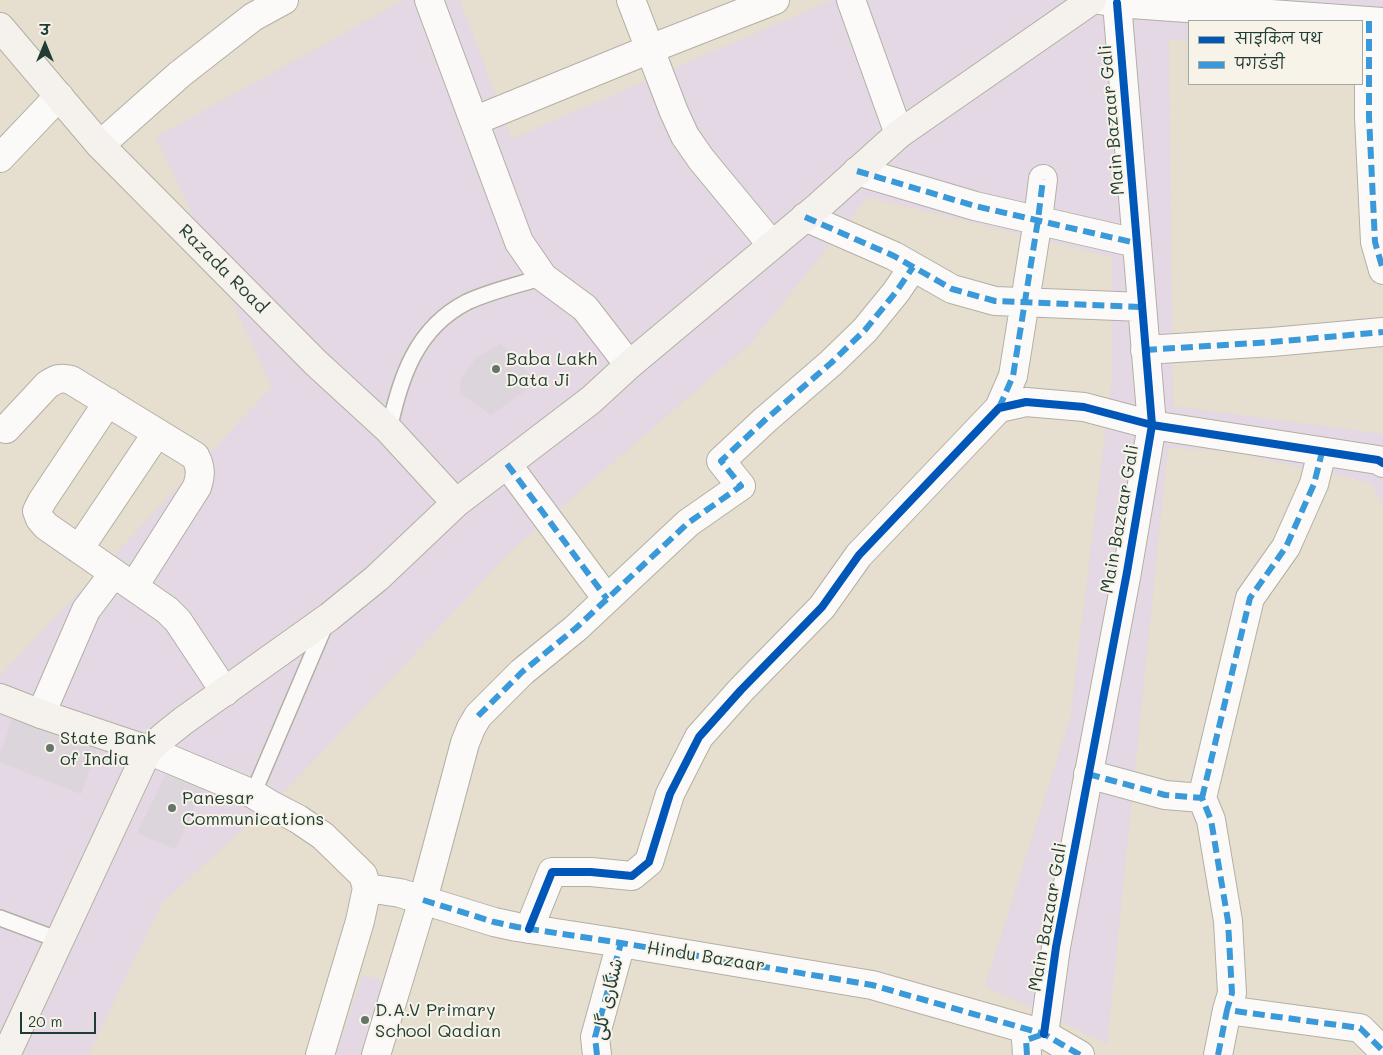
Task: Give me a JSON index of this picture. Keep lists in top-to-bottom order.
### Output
{
  "streets": {
    "main road": ["Razada Road"],
    "street": ["Main Bazaar Gali", "Hindu Bazaar", "شنگاری گلی"]
  },
  "crossings": [
    ["Main Bazaar Gali", "Hindu Bazaar"],
    ["Hindu Bazaar", "شنگاری گلی"]
  ],
  "places": [
    "Baba Lakh Data Ji",
    "State Bank of India",
    "Panesar Communications",
    "D.A.V Primary School Qadian"
  ],
  "legend": ["साइकिल पथ", "पगडंडी"],
  "scale_bar": "20 m",
  "north": "top"
}
